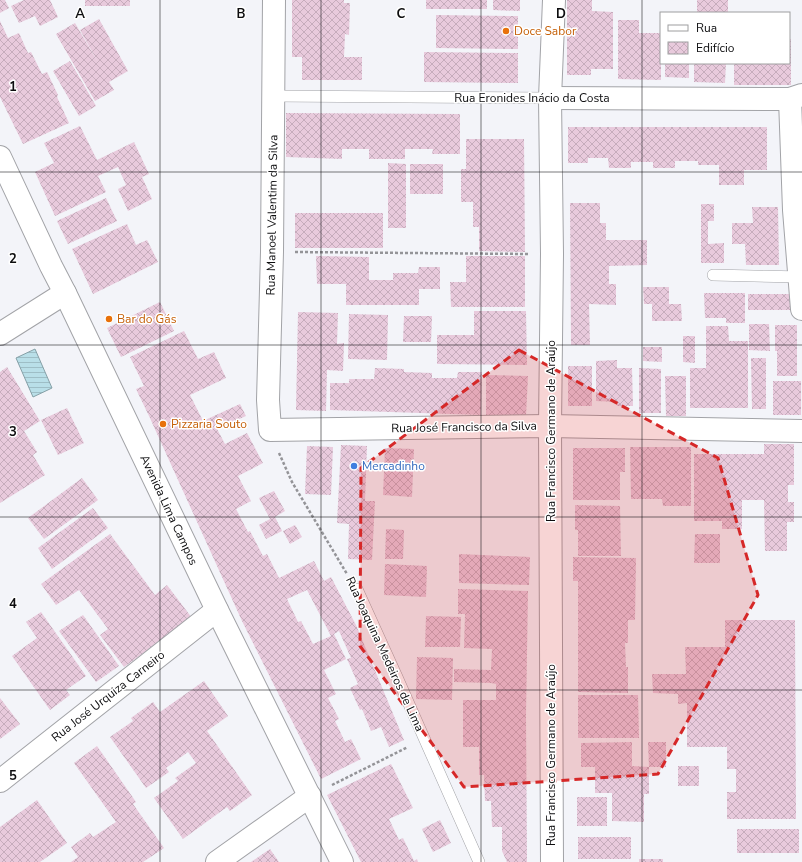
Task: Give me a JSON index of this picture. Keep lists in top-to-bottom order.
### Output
{
  "streets": {
    "street": [
      "Rua Eronides Inácio da Costa",
      "Rua Manoel Valentim da Silva",
      "Rua José Francisco da Silva",
      "Rua Francisco Germano de Araújo",
      "Avenida Lima Campos",
      "Rua José Urquiza Carneiro"
    ],
    "lane": ["Rua Joaquina Medeiros de Lima"]
  },
  "crossings": [
    ["Rua Eronides Inácio da Costa", "Rua Manoel Valentim da Silva"],
    ["Rua Eronides Inácio da Costa", "Rua Francisco Germano de Araújo"],
    ["Rua Manoel Valentim da Silva", "Rua José Francisco da Silva"],
    ["Rua Manoel Valentim da Silva", "Rua Joaquina Medeiros de Lima"],
    ["Rua José Francisco da Silva", "Rua Francisco Germano de Araújo"],
    ["Rua José Francisco da Silva", "Rua Joaquina Medeiros de Lima"],
    ["Avenida Lima Campos", "Rua José Urquiza Carneiro"]
  ],
  "places": [
    "Doce Sabor",
    "Bar do Gás",
    "Pizzaria Souto",
    "Mercadinho"
  ],
  "legend": ["Rua", "Edifício"],
  "grid": {
    "columns": [
      "A",
      "B",
      "C",
      "D"
    ],
    "rows": [
      "1",
      "2",
      "3",
      "4",
      "5"
    ]
  }
}
